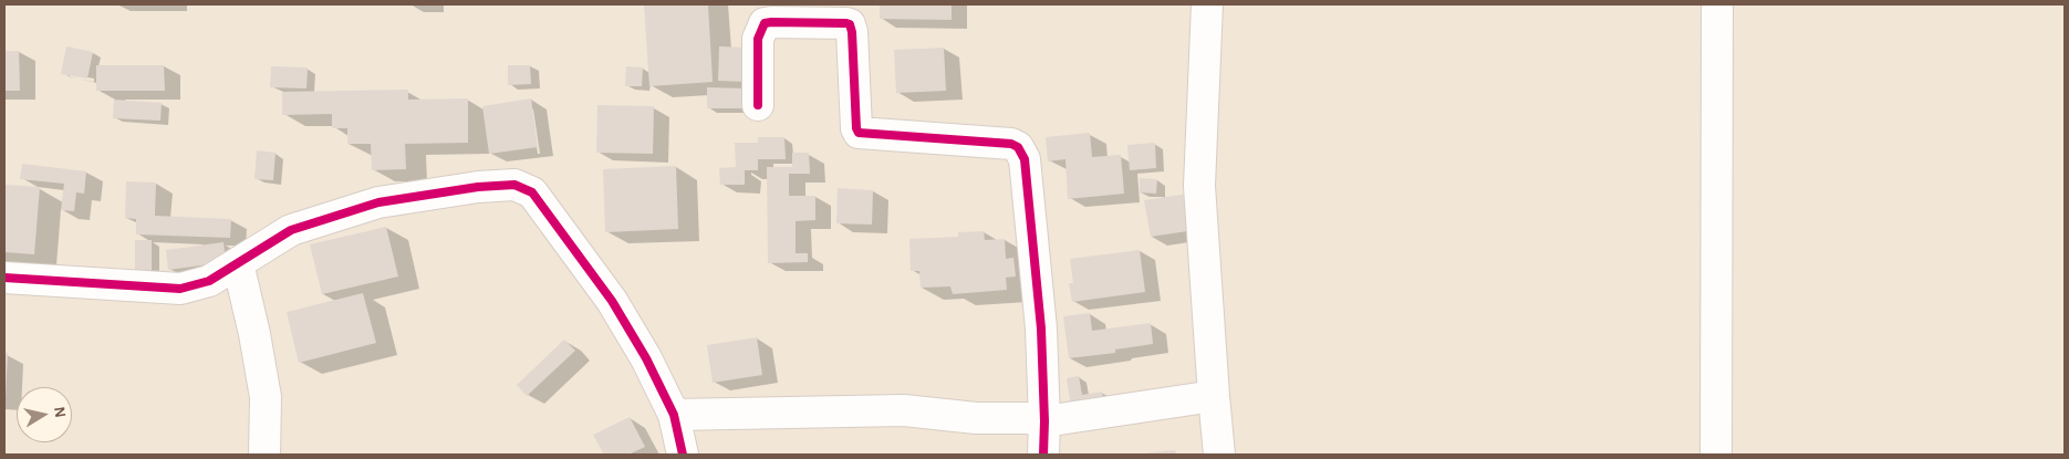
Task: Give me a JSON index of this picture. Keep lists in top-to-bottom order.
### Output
{
  "north": "right"
}
